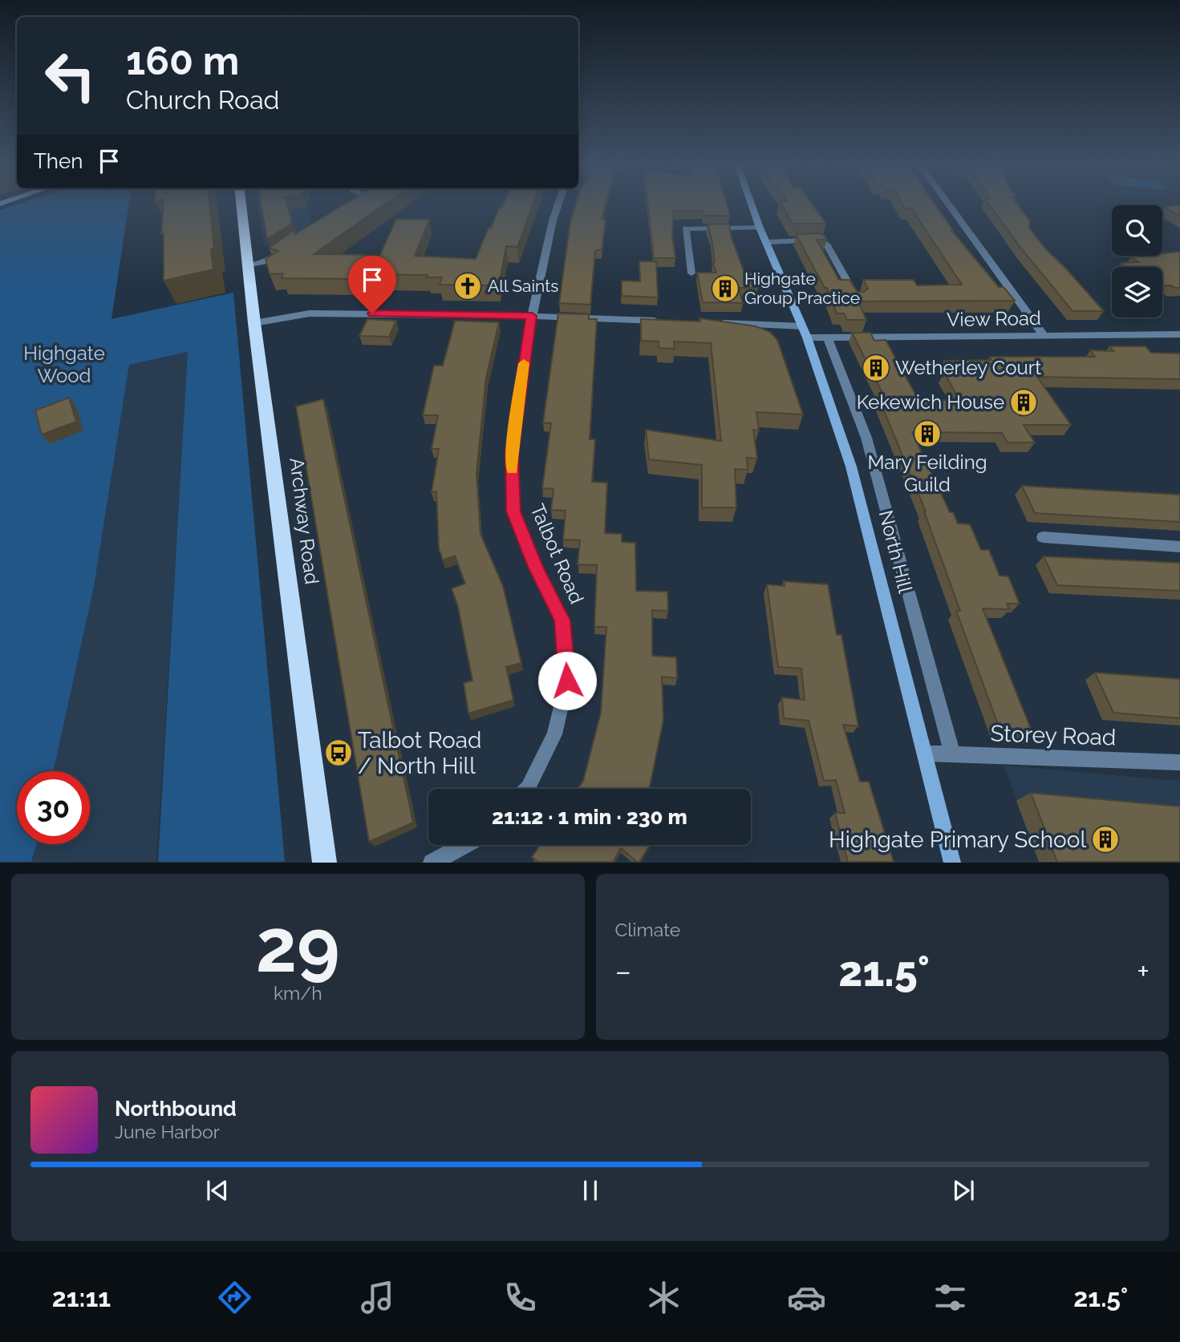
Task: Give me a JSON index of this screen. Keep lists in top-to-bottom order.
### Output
{
  "streets": {
    "highway": ["Archway Road"],
    "main road": ["North Hill"],
    "street": ["View Road", "Talbot Road", "Storey Road"]
  },
  "crossings": [
    ["View Road", "North Hill"],
    ["North Hill", "Storey Road"]
  ],
  "parks": ["Highgate Wood"],
  "places": {
    "church": ["All Saints"],
    "building": [
      "Highgate Group Practice",
      "Wetherley Court",
      "Kekewich House",
      "Mary Feilding Guild",
      "Highgate Primary School"
    ],
    "bus stop": ["Talbot Road / North Hill"]
  },
  "page": {
    "turn": ["160 m", "Church Road"],
    "then": "Then",
    "limit": "30",
    "trip": "21:12 · 1 min · 230 m",
    "tile": [
      ["29", "km/h"],
      "Climate"
    ],
    "heat": ["−", "21.5°", "+"],
    "song": ["Northbound", "June Harbor"],
    "tabs": ["21:11", "21.5°"]
  }
}
